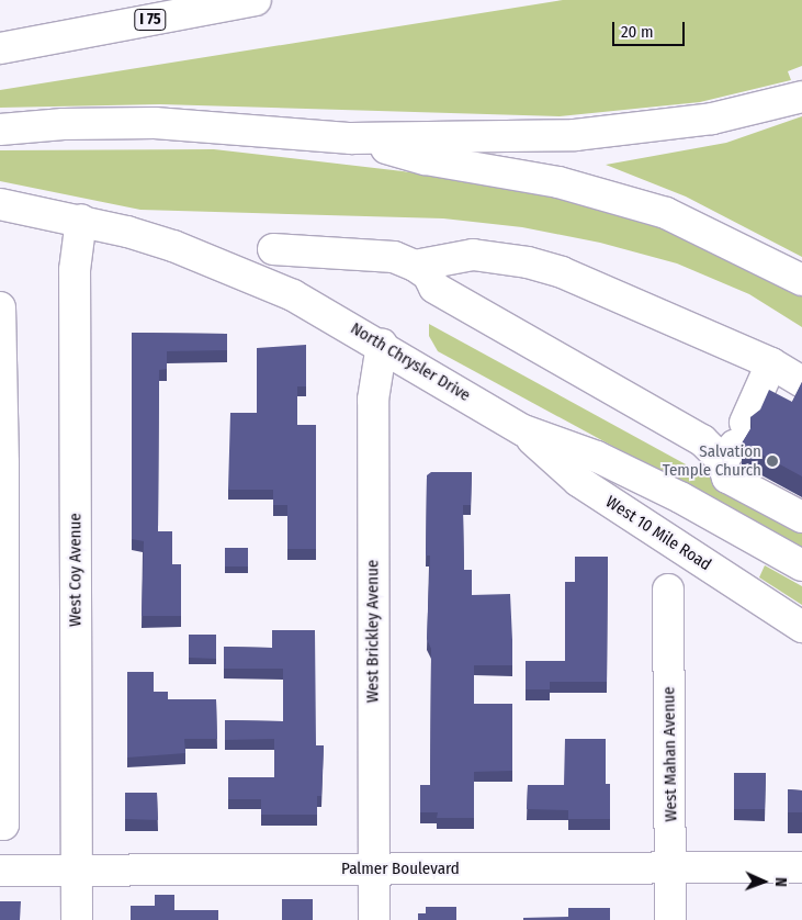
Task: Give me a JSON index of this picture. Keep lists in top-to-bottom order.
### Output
{
  "streets": {
    "main road": [
      "I 75",
      "North Chrysler Drive",
      "West 10 Mile Road",
      "West Coy Avenue",
      "West Brickley Avenue",
      "West Mahan Avenue",
      "Palmer Boulevard"
    ]
  },
  "crossings": [
    ["North Chrysler Drive", "West 10 Mile Road"],
    ["North Chrysler Drive", "West Coy Avenue"],
    ["North Chrysler Drive", "West Brickley Avenue"],
    ["West Coy Avenue", "Palmer Boulevard"],
    ["West Brickley Avenue", "Palmer Boulevard"],
    ["West Mahan Avenue", "Palmer Boulevard"]
  ],
  "places": ["Salvation Temple Church"],
  "scale_bar": "20 m",
  "north": "right"
}
